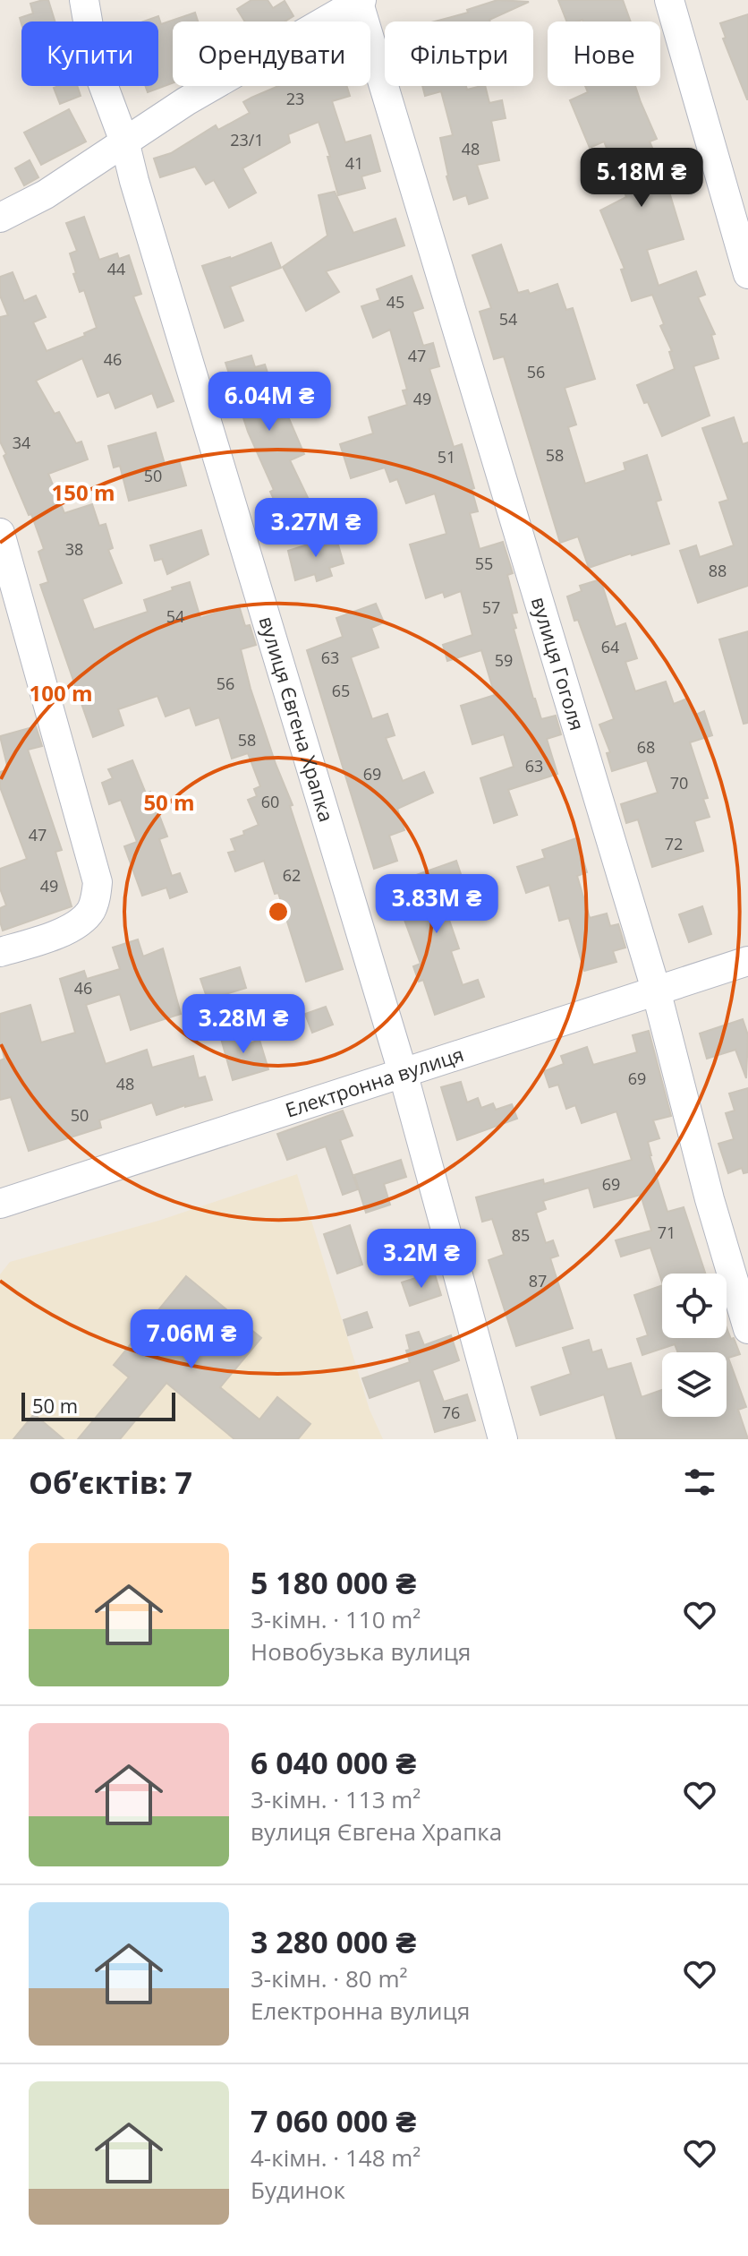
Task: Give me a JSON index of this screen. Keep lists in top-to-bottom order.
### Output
{
  "streets": {
    "street": ["вулиця Гоголя", "вулиця Євгена Храпка", "Електронна вулиця"]
  },
  "crossings": [
    ["вулиця Гоголя", "Електронна вулиця"],
    ["вулиця Євгена Храпка", "Електронна вулиця"]
  ],
  "house_numbers": [
    "23",
    "23/1",
    "48",
    "41",
    "44",
    "45",
    "54",
    "47",
    "46",
    "56",
    "49",
    "34",
    "58",
    "51",
    "50",
    "38",
    "55",
    "88",
    "57",
    "54",
    "64",
    "63",
    "59",
    "56",
    "65",
    "58",
    "68",
    "63",
    "69",
    "70",
    "60",
    "47",
    "72",
    "62",
    "49",
    "46",
    "69",
    "48",
    "50",
    "69",
    "71",
    "85",
    "87",
    "76"
  ],
  "scale_bar": "50 m",
  "page": {
    "chip": [
      "Купити",
      "Орендувати",
      "Фільтри",
      "Нове"
    ],
    "price": [
      "5.18M ₴",
      "6.04M ₴",
      "3.27M ₴",
      "3.83M ₴",
      "3.28M ₴",
      "3.2M ₴",
      "7.06M ₴"
    ],
    "scale": "50 m",
    "heading": "Об’єктів: 7",
    "list": [
      {
        "name": "5 180 000 ₴",
        "note": "3-кімн. · 110 m² · Новобузька вулиця"
      },
      {
        "name": "6 040 000 ₴",
        "note": "3-кімн. · 113 m² · вулиця Євгена Храпка"
      },
      {
        "name": "3 280 000 ₴",
        "note": "3-кімн. · 80 m² · Електронна вулиця"
      },
      {
        "name": "7 060 000 ₴",
        "note": "4-кімн. · 148 m² · Будинок"
      }
    ]
  },
  "rings": ["150 m", "100 m", "50 m"]
}
